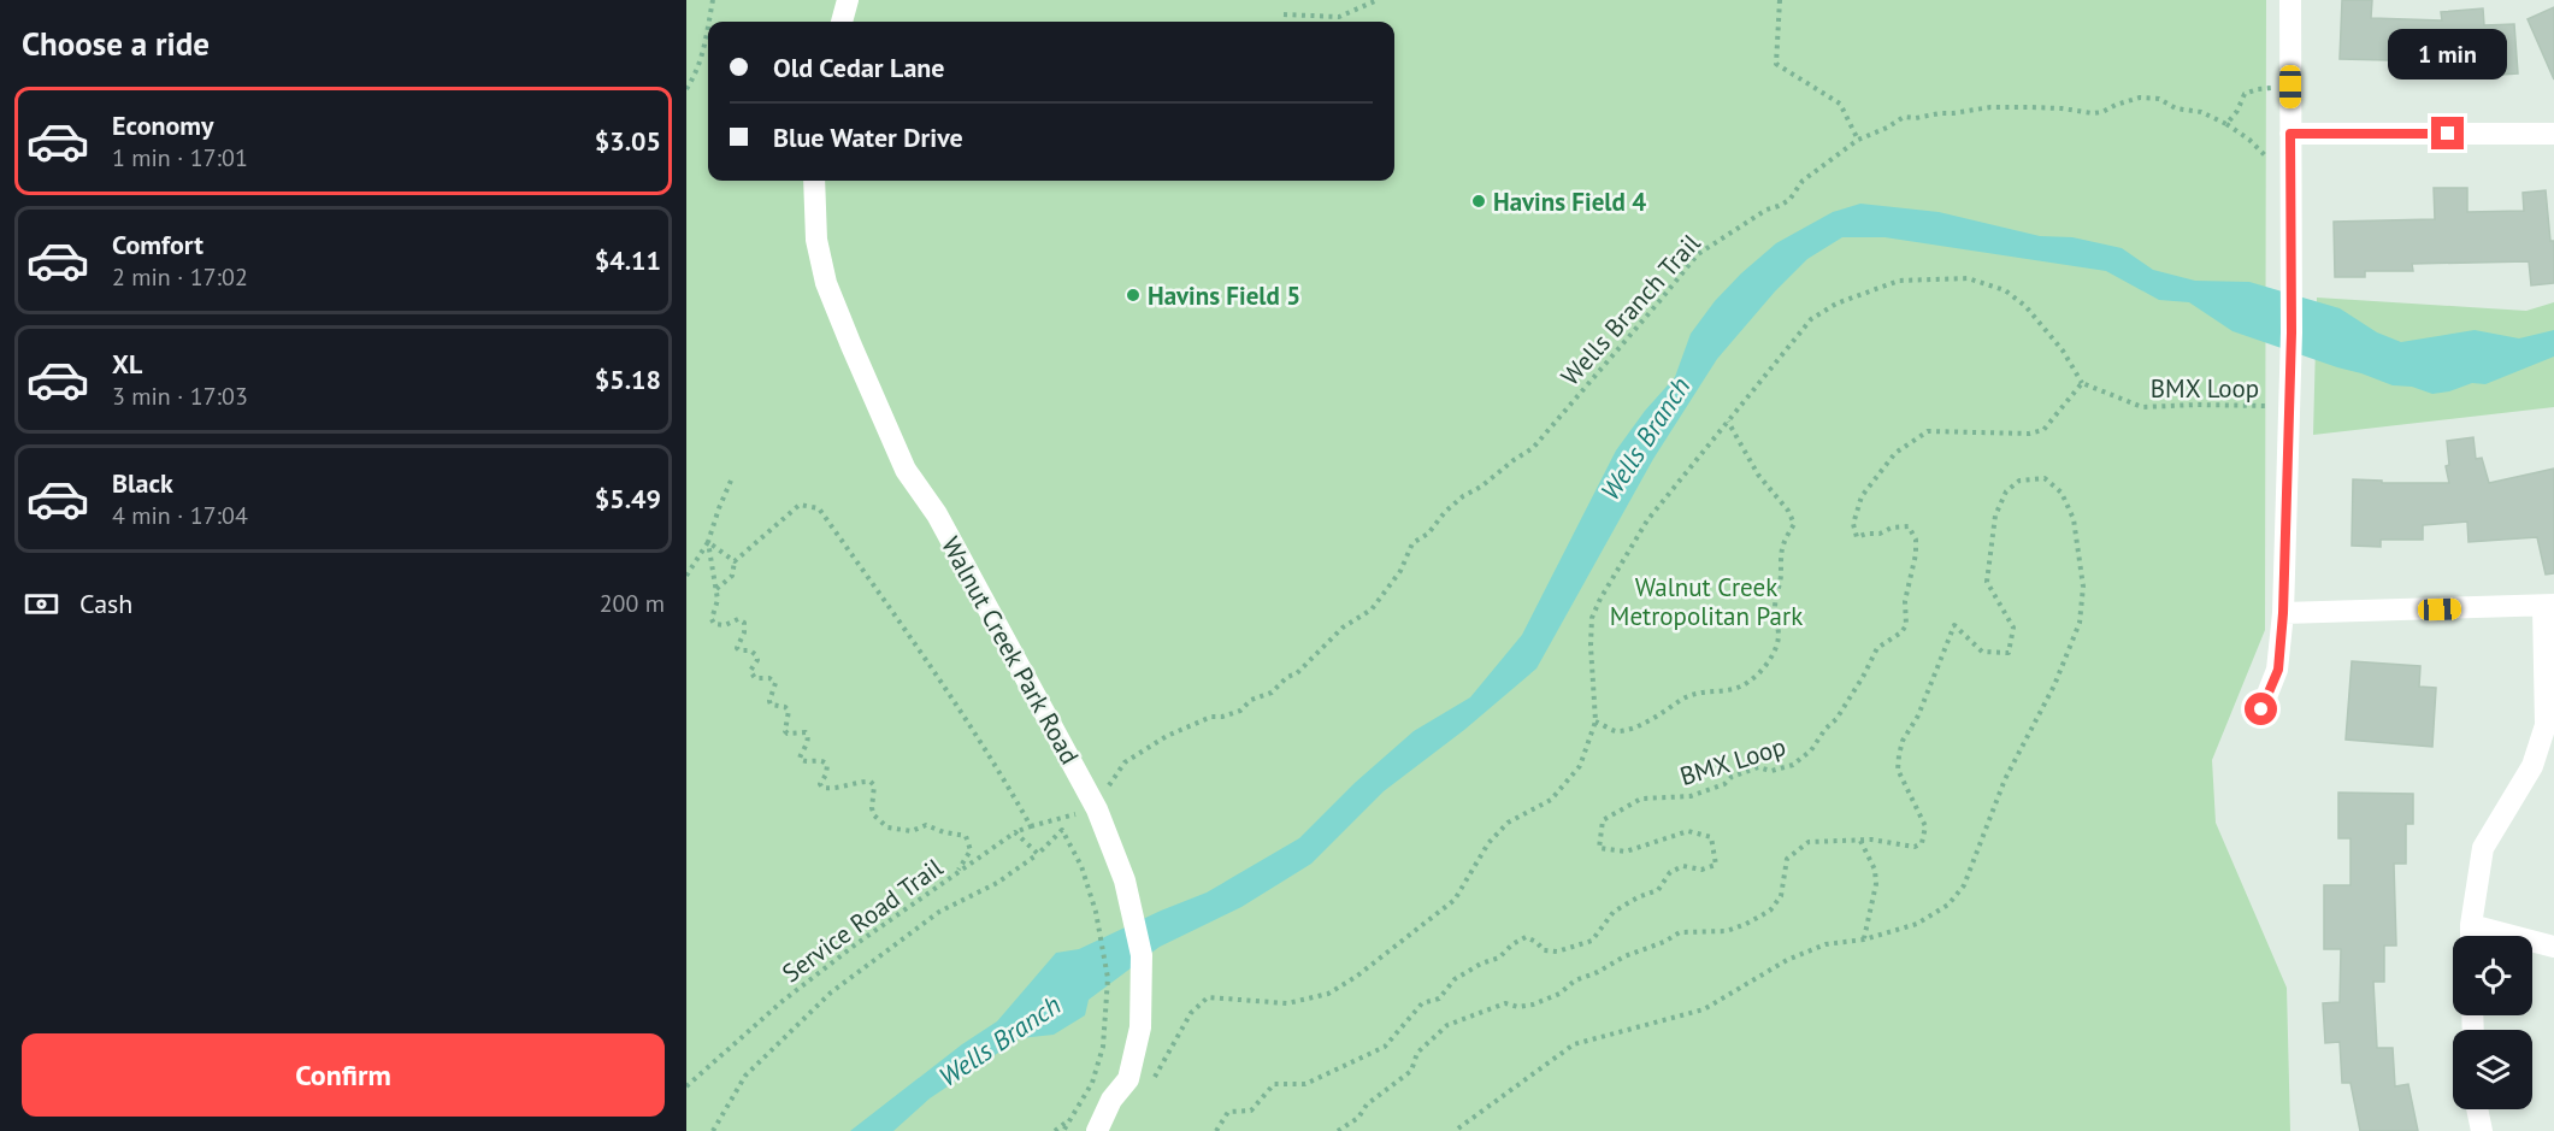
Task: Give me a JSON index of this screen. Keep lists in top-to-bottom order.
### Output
{
  "streets": {
    "street": ["Walnut Creek Park Road"],
    "path": ["Wells Branch Trail", "BMX Loop", "Service Road Trail"]
  },
  "crossings": [
    ["Wells Branch Trail", "Walnut Creek Park Road"],
    ["Wells Branch Trail", "Service Road Trail"],
    ["Walnut Creek Park Road", "Service Road Trail"]
  ],
  "water": ["Wells Branch"],
  "parks": ["Walnut Creek Metropolitan Park"],
  "places": ["Havins Field 4", "Havins Field 5"],
  "page": {
    "heading": "Choose a ride",
    "banner": ["Old Cedar Lane", "Blue Water Drive"],
    "bubble": "1 min",
    "list": [
      {
        "name": "Economy",
        "note": "1 min · 17:01",
        "value": "$3.05"
      },
      {
        "name": "Comfort",
        "note": "2 min · 17:02",
        "value": "$4.11"
      },
      {
        "name": "XL",
        "note": "3 min · 17:03",
        "value": "$5.18"
      },
      {
        "name": "Black",
        "note": "4 min · 17:04",
        "value": "$5.49"
      }
    ],
    "pay": ["Cash", "200 m"],
    "buttons": "Confirm"
  }
}
